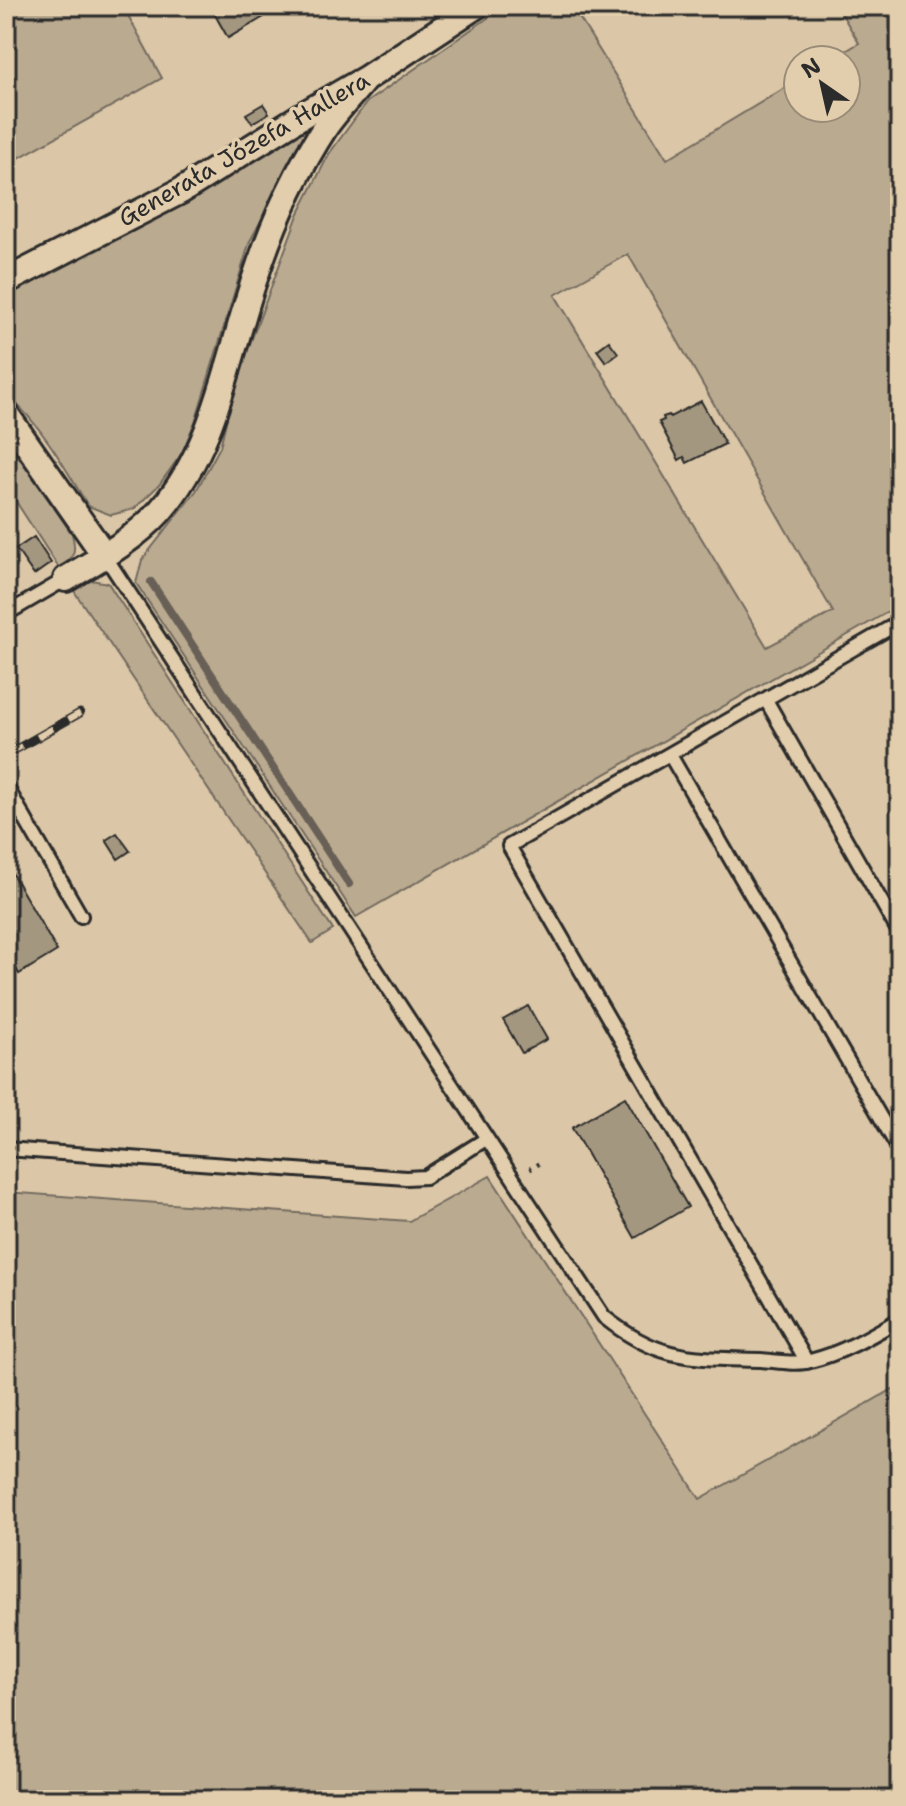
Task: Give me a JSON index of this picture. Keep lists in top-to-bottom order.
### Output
{
  "streets": {
    "street": ["Generała Józefa Hallera"]
  },
  "north": "top left"
}
